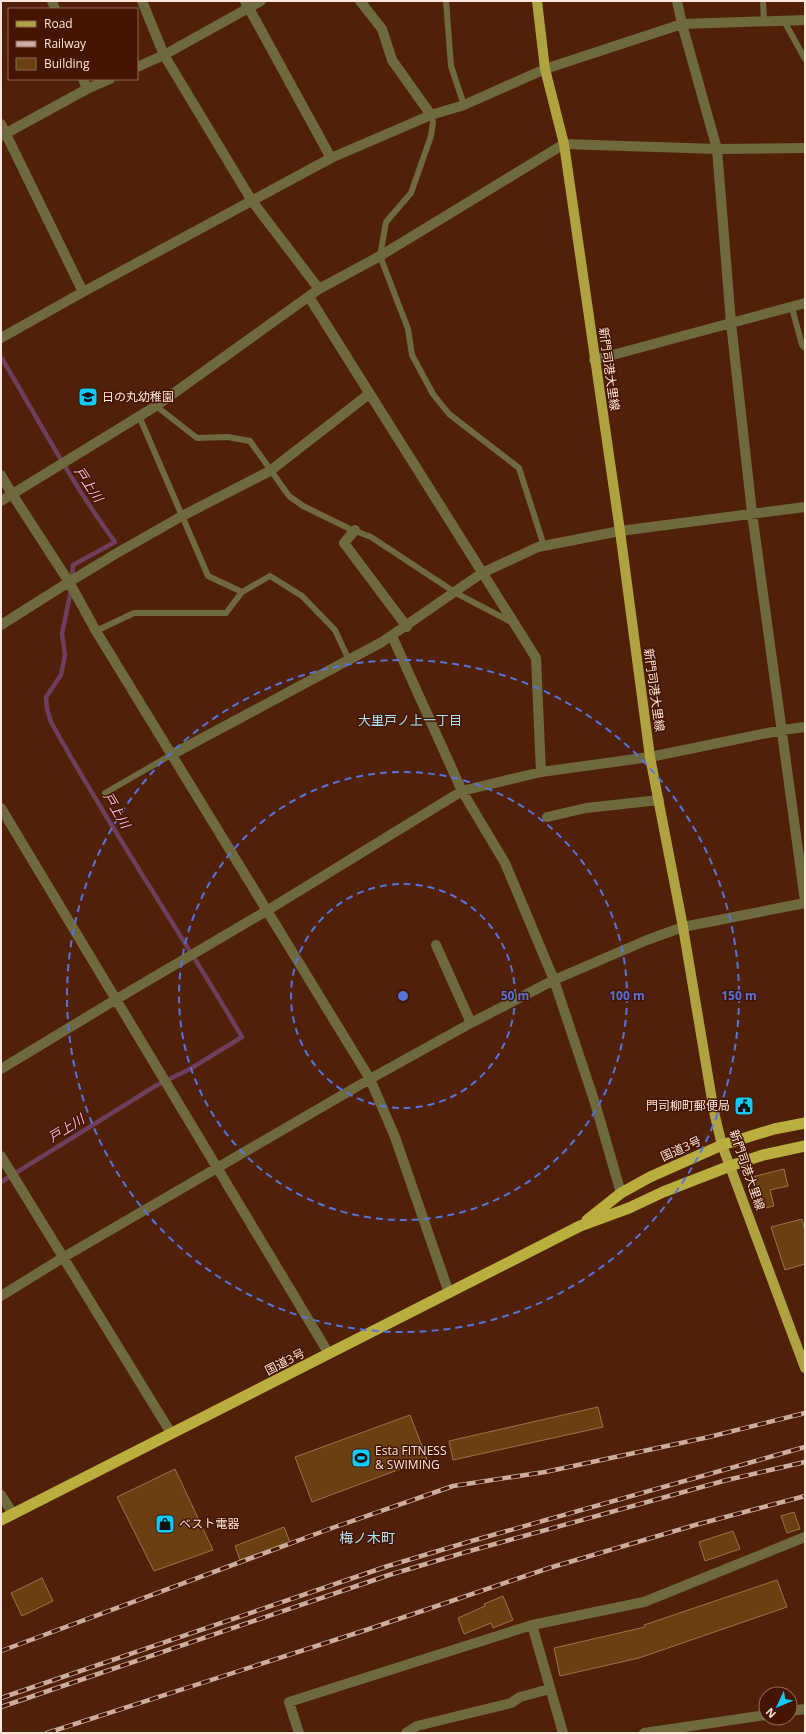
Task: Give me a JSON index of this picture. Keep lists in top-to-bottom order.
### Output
{
  "streets": {
    "highway": ["国道3号"],
    "main road": ["新門司港大里線"]
  },
  "crossings": [
    ["新門司港大里線", "国道3号"]
  ],
  "districts": ["大里戸ノ上一丁目", "梅ノ木町"],
  "water": ["戸上川"],
  "places": {
    "school or university": ["日の丸幼稚園"],
    "public building": ["門司柳町郵便局"],
    "sports": ["Esta FITNESS & SWIMING"],
    "shop": ["ベスト電器"]
  },
  "legend": ["Road", "Railway", "Building"],
  "north": "bottom left",
  "rings": ["50 m", "100 m", "150 m"]
}
